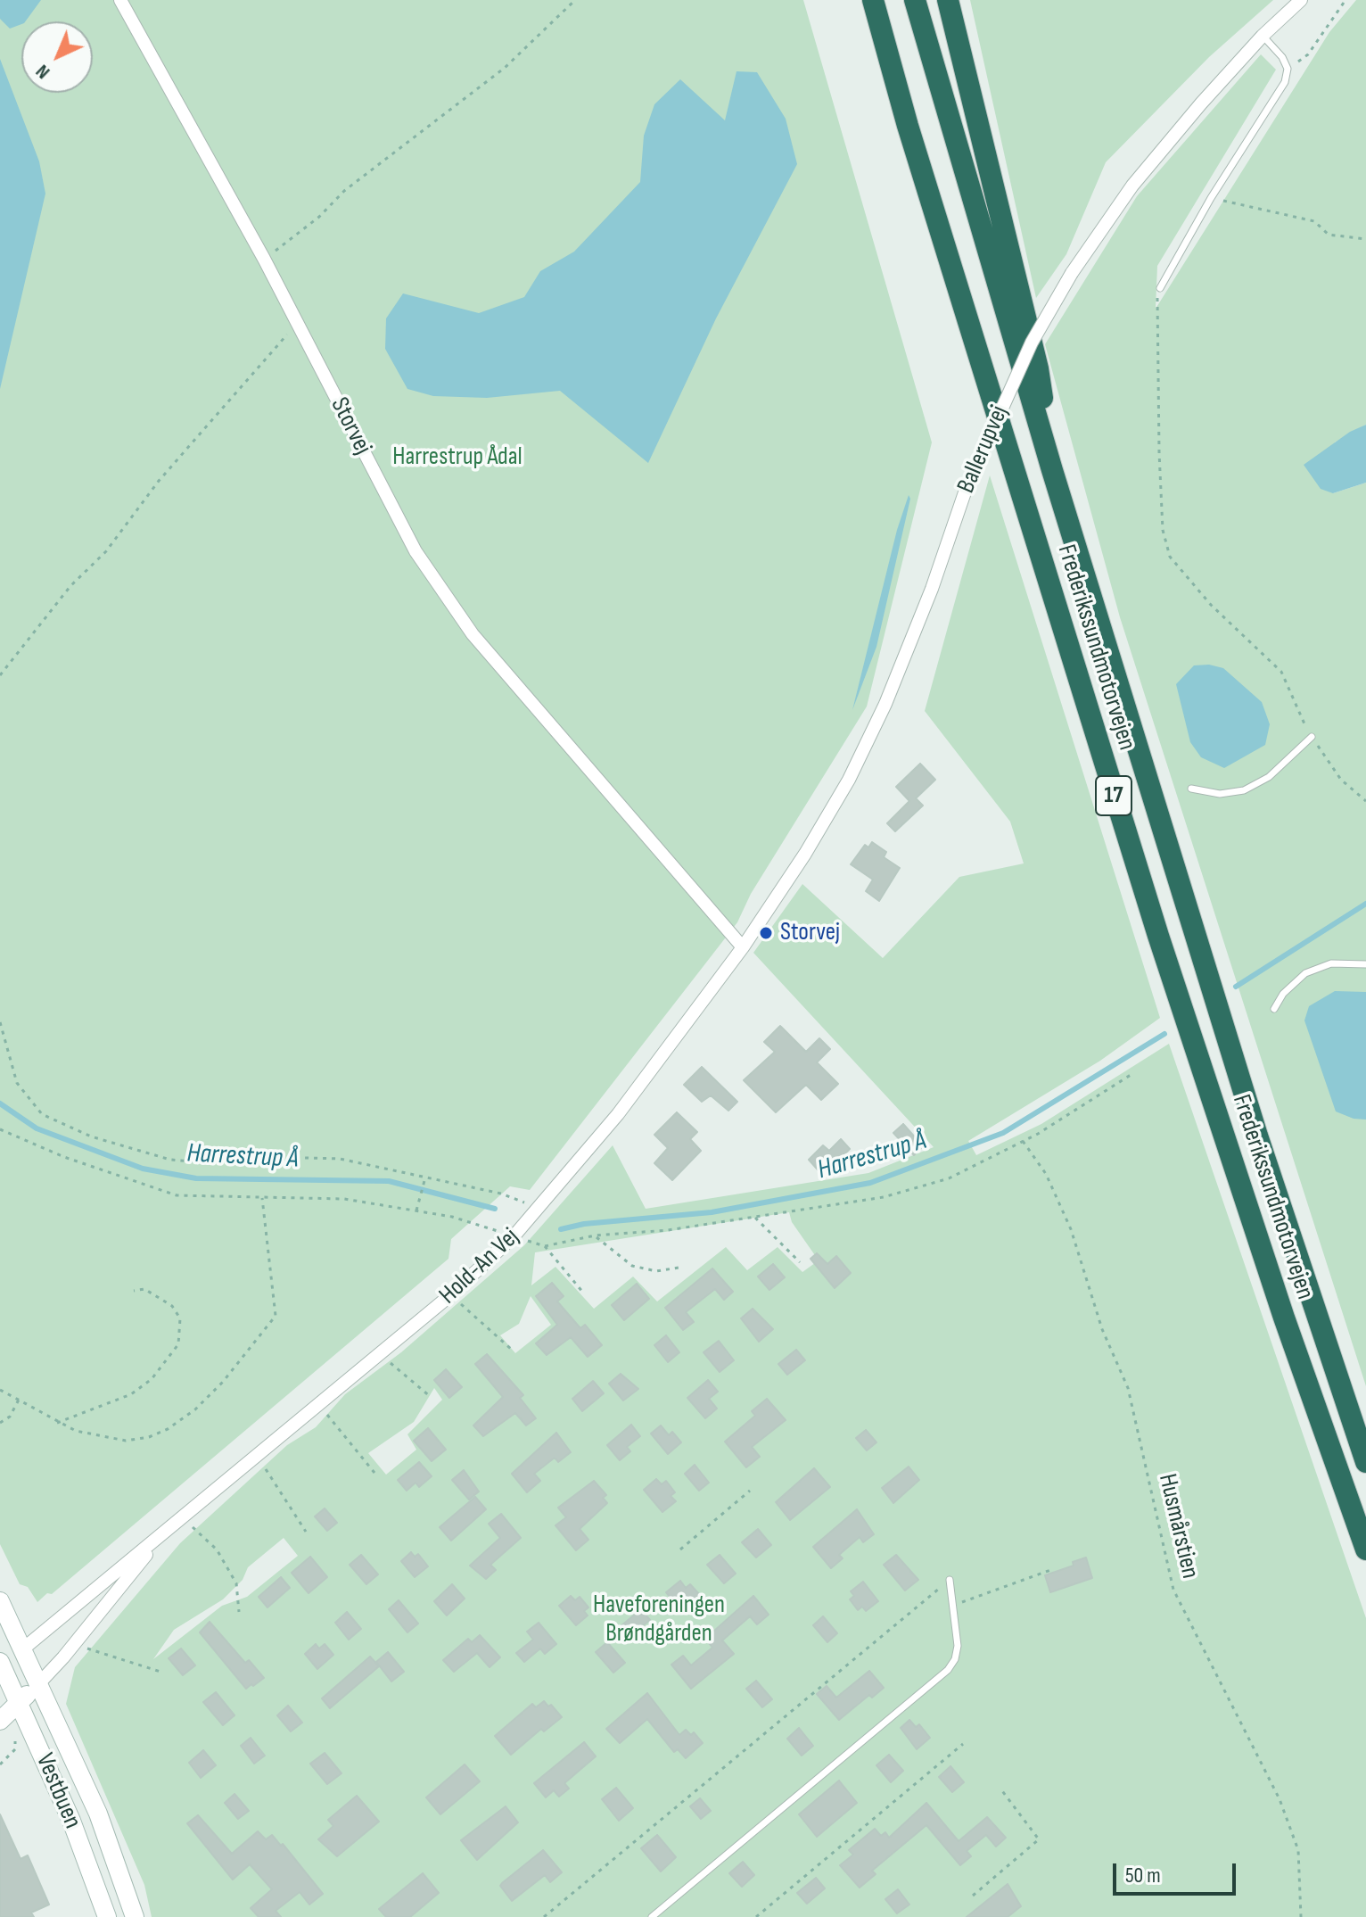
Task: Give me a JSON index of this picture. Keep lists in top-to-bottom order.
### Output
{
  "streets": {
    "highway": ["Frederikssundmotorvejen", "17"],
    "street": [
      "Storvej",
      "Ballerupvej",
      "Hold-An Vej",
      "Vestbuen"
    ],
    "path": ["Husmårstien"]
  },
  "crossings": [
    ["Storvej", "Ballerupvej"],
    ["Storvej", "Hold-An Vej"],
    ["Ballerupvej", "Hold-An Vej"],
    ["Hold-An Vej", "Vestbuen"]
  ],
  "water": ["Harrestrup Å"],
  "parks": ["Harrestrup Ådal", "Haveforeningen Brøndgården"],
  "places": ["Storvej"],
  "scale_bar": "50 m",
  "north": "bottom left"
}
